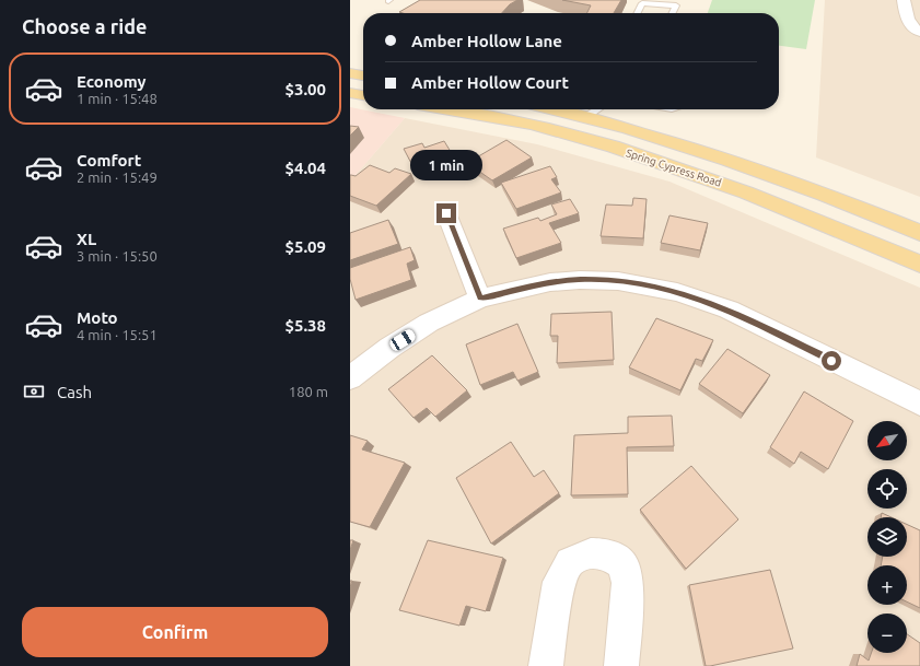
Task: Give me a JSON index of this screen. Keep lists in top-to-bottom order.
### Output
{
  "streets": {
    "main road": ["Spring Cypress Road"]
  },
  "north": "bottom left",
  "page": {
    "heading": "Choose a ride",
    "banner": ["Amber Hollow Lane", "Amber Hollow Court"],
    "list": [
      {
        "name": "Economy",
        "note": "1 min · 15:48",
        "value": "$3.00"
      },
      {
        "name": "Comfort",
        "note": "2 min · 15:49",
        "value": "$4.04"
      },
      {
        "name": "XL",
        "note": "3 min · 15:50",
        "value": "$5.09"
      },
      {
        "name": "Moto",
        "note": "4 min · 15:51",
        "value": "$5.38"
      }
    ],
    "bubble": "1 min",
    "pay": ["Cash", "180 m"],
    "map_buttons": ["+", "−"],
    "buttons": "Confirm"
  }
}
